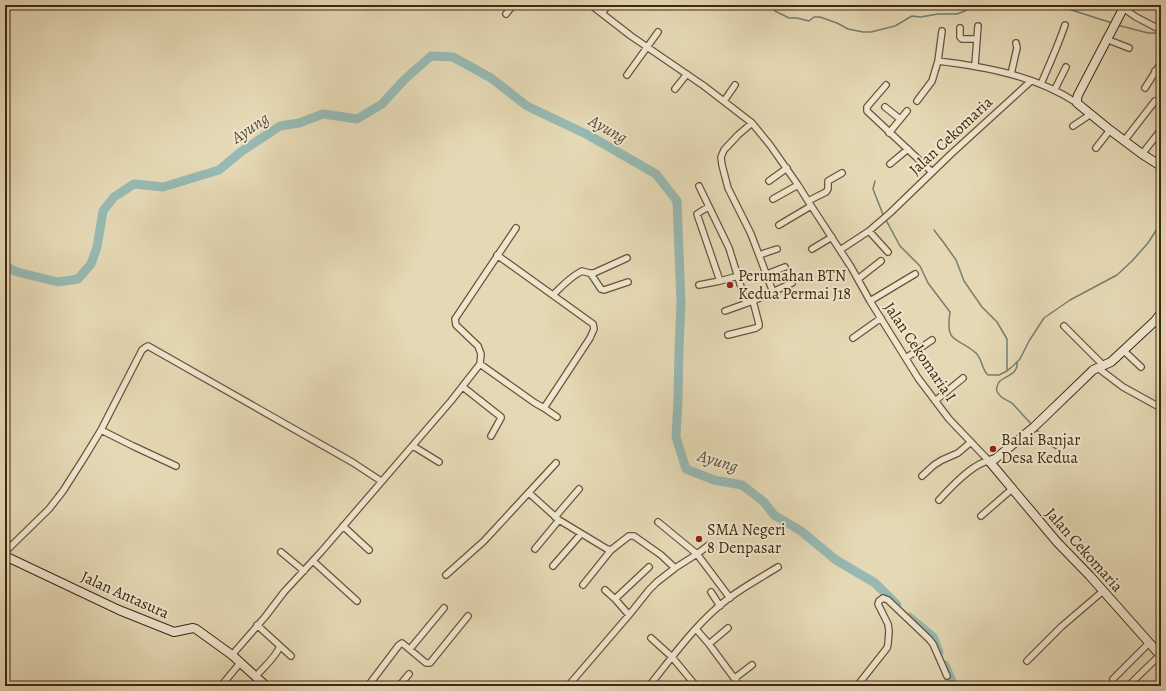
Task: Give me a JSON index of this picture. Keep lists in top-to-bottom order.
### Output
{
  "streets": {
    "street": ["Jalan Cekomaria", "Jalan Cekomaria I", "Jalan Antasura"]
  },
  "crossings": [
    ["Jalan Cekomaria", "Jalan Cekomaria I"]
  ],
  "water": ["Ayung"],
  "places": ["Perumahan BTN Kedua Permai J18", "Balai Banjar Desa Kedua", "SMA Negeri 8 Denpasar"]
}
